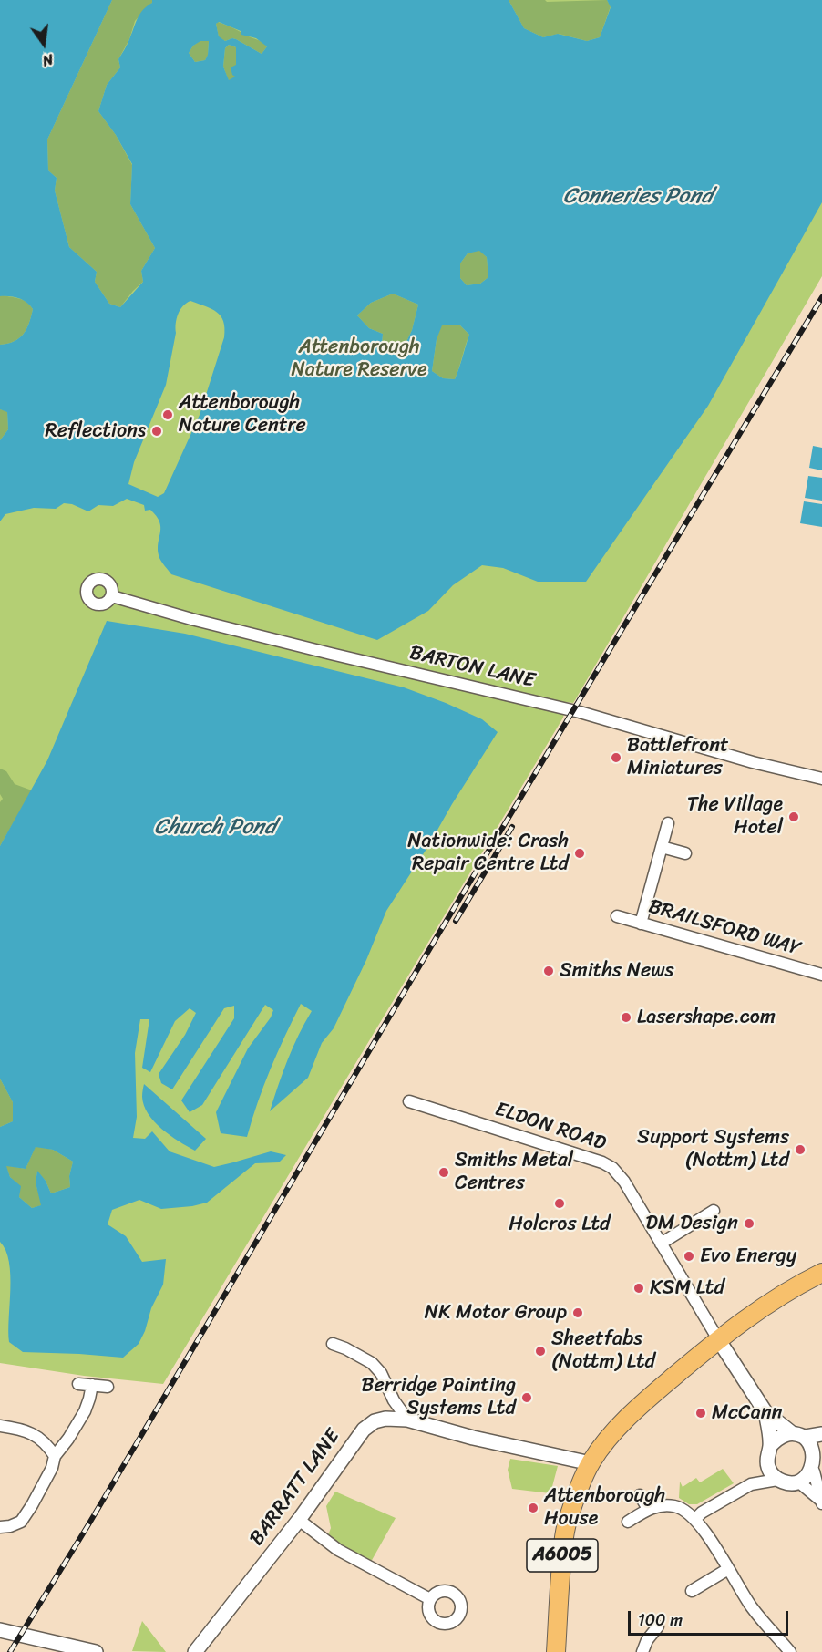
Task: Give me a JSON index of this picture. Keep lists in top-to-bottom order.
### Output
{
  "streets": {
    "main road": ["A6005"],
    "street": [
      "BARTON LANE",
      "BRAILSFORD WAY",
      "ELDON ROAD",
      "BARRATT LANE"
    ]
  },
  "crossings": [
    ["ELDON ROAD", "A6005"]
  ],
  "water": ["Conneries Pond", "Church Pond"],
  "parks": ["Attenborough Nature Reserve"],
  "places": [
    "Attenborough Nature Centre",
    "Reflections",
    "Battlefront Miniatures",
    "The Village Hotel",
    "Nationwide: Crash Repair Centre Ltd",
    "Smiths News",
    "Lasershape.com",
    "Support Systems (Nottm) Ltd",
    "Smiths Metal Centres",
    "Holcros Ltd",
    "DM Design",
    "Evo Energy",
    "KSM Ltd",
    "NK Motor Group",
    "Sheetfabs (Nottm) Ltd",
    "Berridge Painting Systems Ltd",
    "McCann",
    "Attenborough House"
  ],
  "scale_bar": "100 m",
  "north": "bottom"
}
